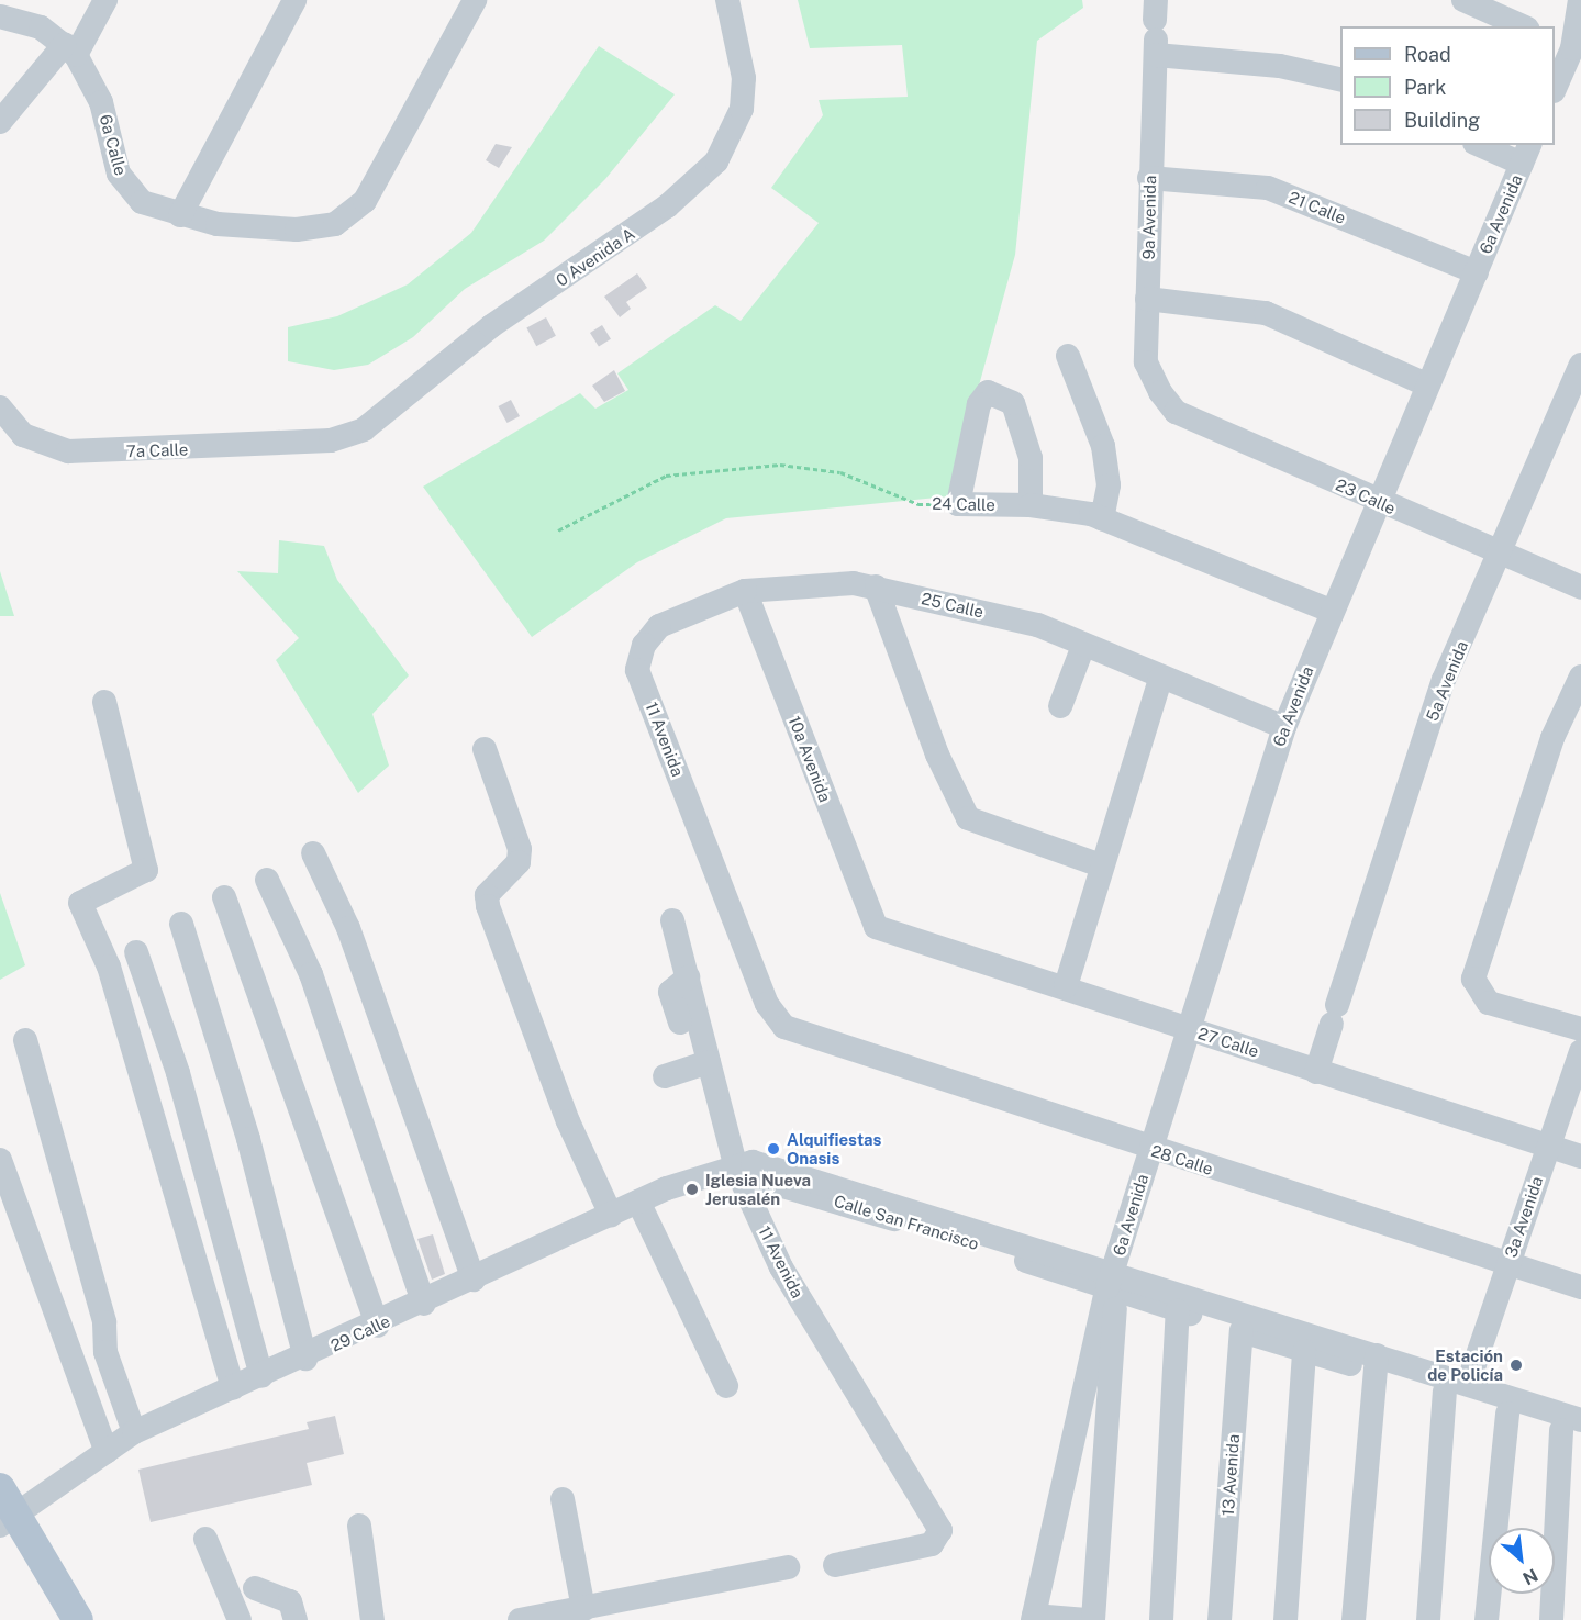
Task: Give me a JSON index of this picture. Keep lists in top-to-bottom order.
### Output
{
  "streets": {
    "street": [
      "6a Calle",
      "21 Calle",
      "6a Avenida",
      "9a Avenida",
      "0 Avenida A",
      "7a Calle",
      "23 Calle",
      "24 Calle",
      "25 Calle",
      "5a Avenida",
      "11 Avenida",
      "10a Avenida",
      "27 Calle",
      "28 Calle",
      "3a Avenida",
      "Calle San Francisco",
      "29 Calle",
      "13 Avenida"
    ]
  },
  "crossings": [
    ["21 Calle", "6a Avenida"],
    ["21 Calle", "9a Avenida"],
    ["6a Avenida", "23 Calle"],
    ["6a Avenida", "24 Calle"],
    ["6a Avenida", "25 Calle"],
    ["6a Avenida", "27 Calle"],
    ["6a Avenida", "28 Calle"],
    ["6a Avenida", "Calle San Francisco"],
    ["9a Avenida", "23 Calle"],
    ["0 Avenida A", "7a Calle"],
    ["23 Calle", "5a Avenida"],
    ["25 Calle", "11 Avenida"],
    ["25 Calle", "10a Avenida"],
    ["5a Avenida", "27 Calle"],
    ["11 Avenida", "28 Calle"],
    ["11 Avenida", "Calle San Francisco"],
    ["11 Avenida", "29 Calle"],
    ["10a Avenida", "27 Calle"],
    ["27 Calle", "3a Avenida"],
    ["28 Calle", "3a Avenida"],
    ["3a Avenida", "Calle San Francisco"],
    ["Calle San Francisco", "29 Calle"],
    ["Calle San Francisco", "13 Avenida"]
  ],
  "places": ["Alquifiestas Onasis", "Iglesia Nueva Jerusalén", "Estación de Policía"],
  "legend": ["Road", "Park", "Building"],
  "north": "bottom right"
}
